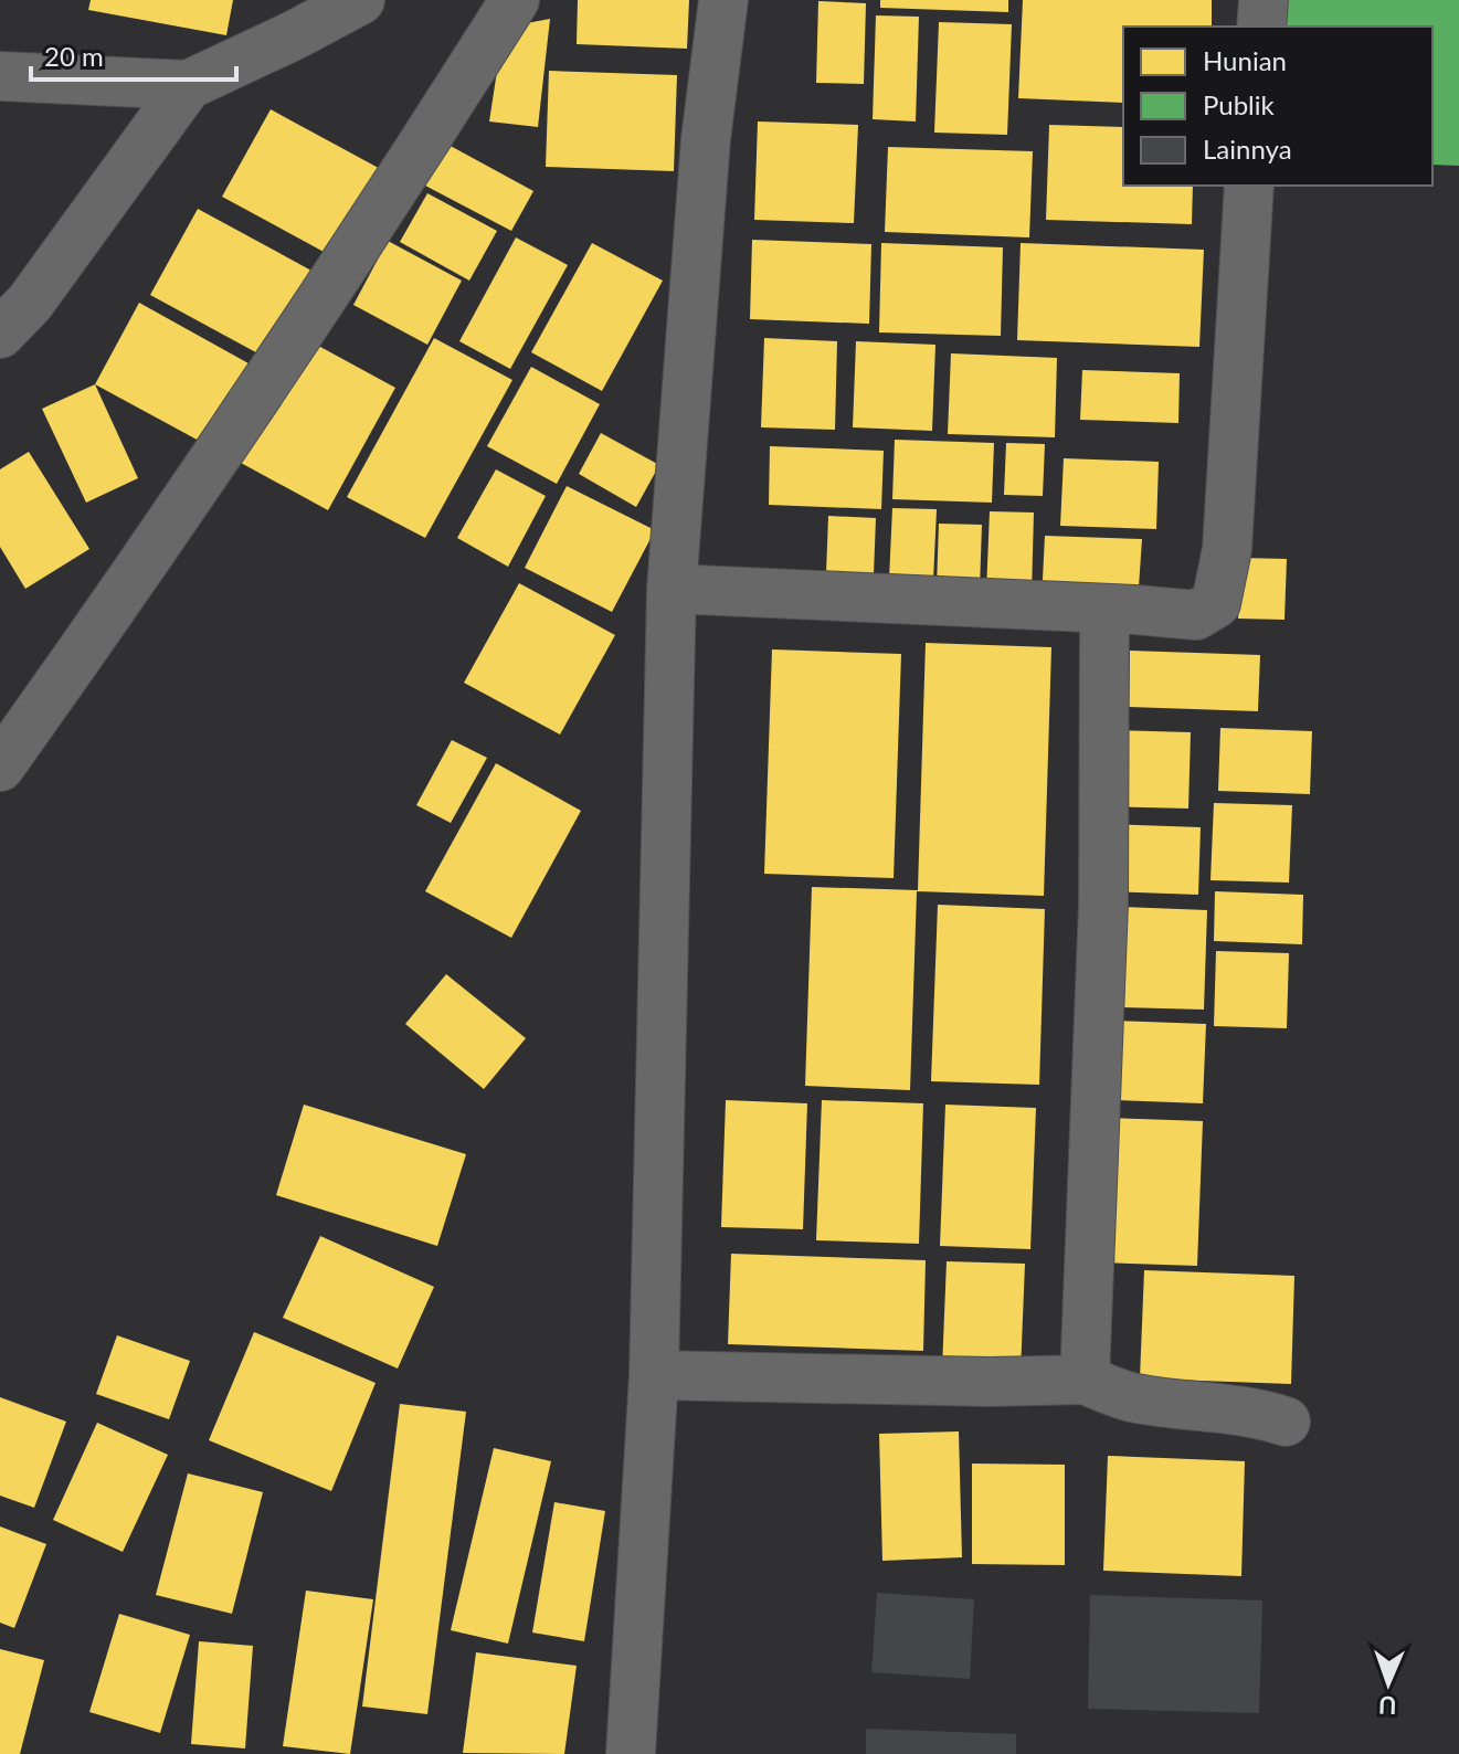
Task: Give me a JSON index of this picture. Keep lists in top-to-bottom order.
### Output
{
  "legend": ["Hunian", "Publik", "Lainnya"],
  "scale_bar": "20 m",
  "north": "bottom"
}
